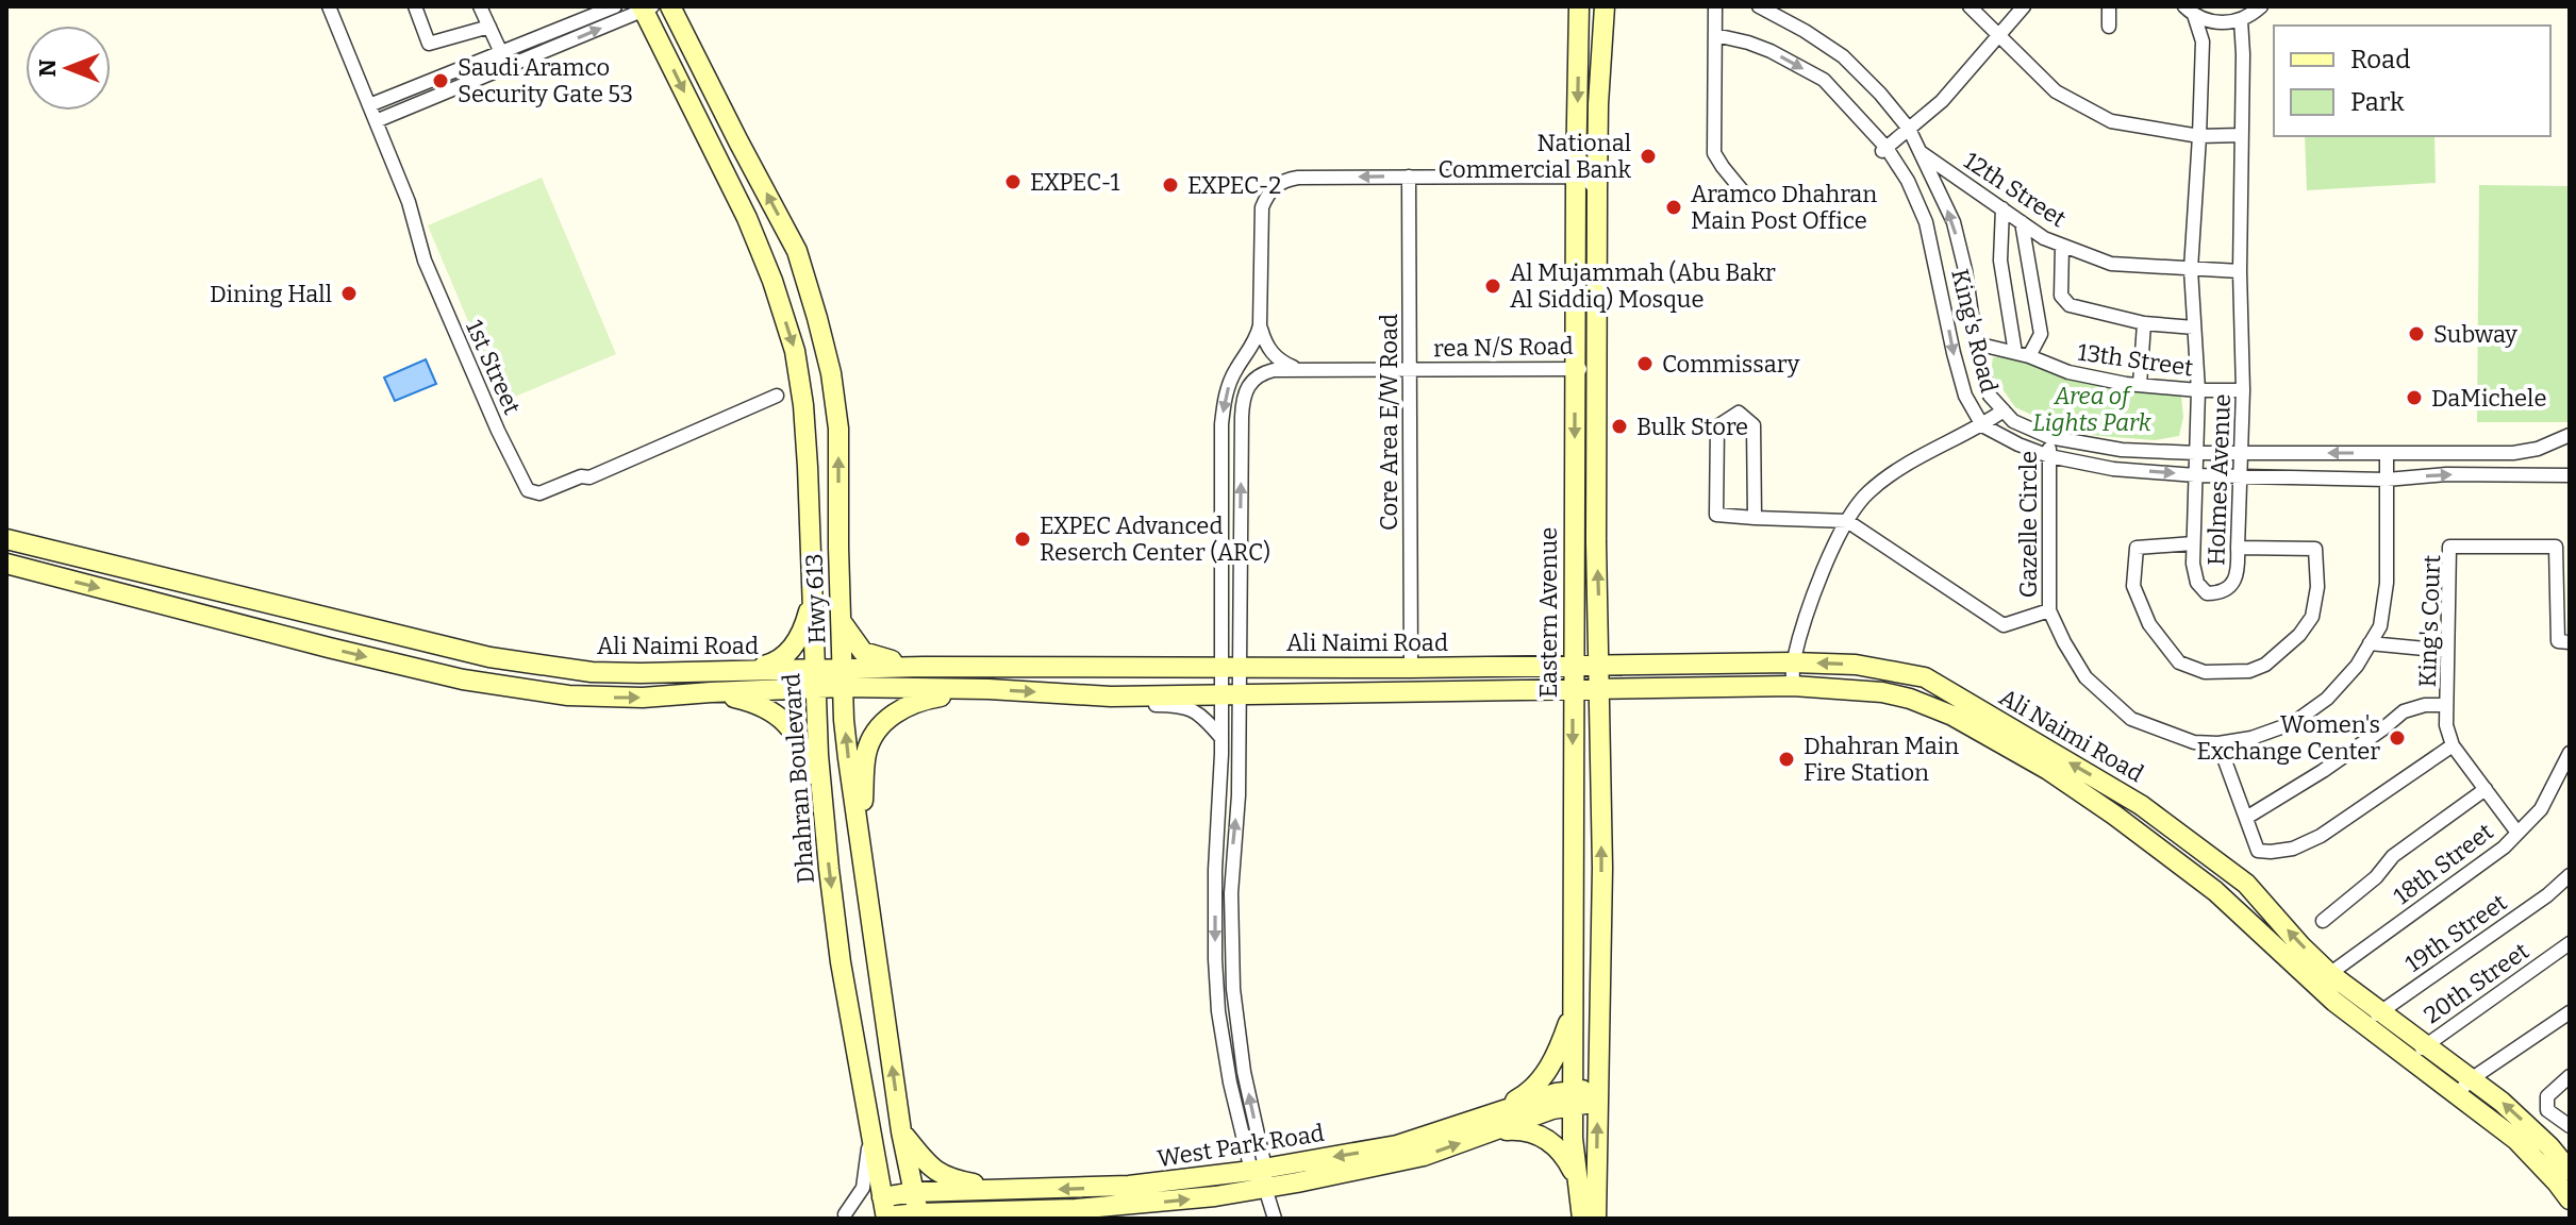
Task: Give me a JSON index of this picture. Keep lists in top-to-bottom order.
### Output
{
  "streets": {
    "main road": [
      "Hwy 613",
      "Eastern Avenue",
      "Ali Naimi Road",
      "Dhahran Boulevard",
      "West Park Road"
    ],
    "street": [
      "12th Street",
      "King's Road",
      "rea N/S Road",
      "13th Street",
      "1st Street",
      "Core Area E/W Road",
      "Holmes Avenue",
      "Gazelle Circle",
      "King's Court",
      "18th Street",
      "19th Street",
      "20th Street"
    ]
  },
  "crossings": [
    ["12th Street", "King's Road"],
    ["12th Street", "Holmes Avenue"],
    ["King's Road", "13th Street"],
    ["King's Road", "Holmes Avenue"],
    ["King's Road", "Gazelle Circle"],
    ["rea N/S Road", "Core Area E/W Road"],
    ["rea N/S Road", "Eastern Avenue"],
    ["rea N/S Road", "Ali Naimi Road"],
    ["13th Street", "Holmes Avenue"],
    ["Core Area E/W Road", "Ali Naimi Road"],
    ["Hwy 613", "Ali Naimi Road"],
    ["Hwy 613", "West Park Road"],
    ["Eastern Avenue", "Ali Naimi Road"],
    ["Eastern Avenue", "West Park Road"],
    ["King's Court", "18th Street"],
    ["Ali Naimi Road", "Dhahran Boulevard"],
    ["Ali Naimi Road", "18th Street"],
    ["Ali Naimi Road", "19th Street"],
    ["Ali Naimi Road", "20th Street"],
    ["Dhahran Boulevard", "West Park Road"]
  ],
  "one_way": ["Hwy 613", "Dhahran Boulevard"],
  "parks": ["Area of Lights Park"],
  "places": [
    "Saudi Aramco Security Gate 53",
    "National Commercial Bank",
    "EXPEC-1",
    "EXPEC-2",
    "Aramco Dhahran Main Post Office",
    "Al Mujammah (Abu Bakr Al Siddiq) Mosque",
    "Dining Hall",
    "Subway",
    "Commissary",
    "DaMichele",
    "Bulk Store",
    "EXPEC Advanced Reserch Center (ARC)",
    "Women's Exchange Center",
    "Dhahran Main Fire Station"
  ],
  "legend": ["Road", "Park"],
  "north": "left"
}
